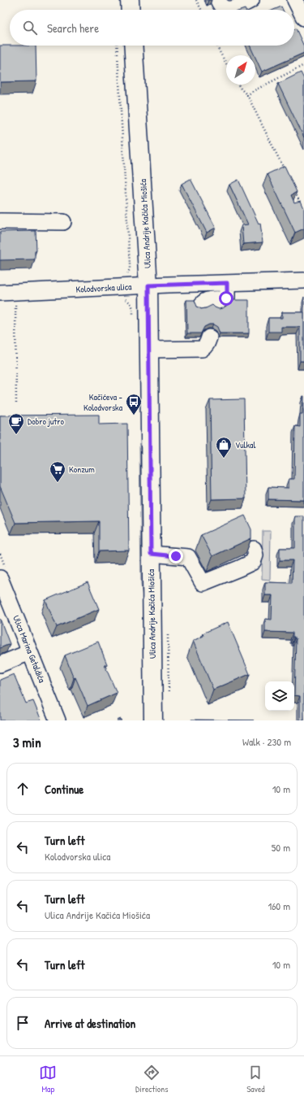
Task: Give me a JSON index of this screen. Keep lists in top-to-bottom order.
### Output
{
  "streets": {
    "main road": ["Ulica Andrije Kačića Miošića"],
    "street": ["Kolodvorska ulica", "Ulica Marina Getaldića"]
  },
  "crossings": [
    ["Ulica Andrije Kačića Miošića", "Kolodvorska ulica"]
  ],
  "places": {
    "bus stop": ["Kačićeva - Kolodvorska"],
    "cafe": ["Dobro jutro"],
    "shop": ["Vulkal"],
    "supermarket": ["Konzum"]
  },
  "north": "top right",
  "page": {
    "search": "Search here",
    "heading": ["3 min", "Walk · 230 m"],
    "list": [
      ["Continue", "10 m"],
      ["Turn left", "Kolodvorska ulica", "50 m"],
      ["Turn left", "Ulica Andrije Kačića Miošića", "160 m"],
      ["Turn left", "10 m"],
      "Arrive at destination"
    ],
    "nav": ["Map", "Directions", "Saved"]
  }
}
